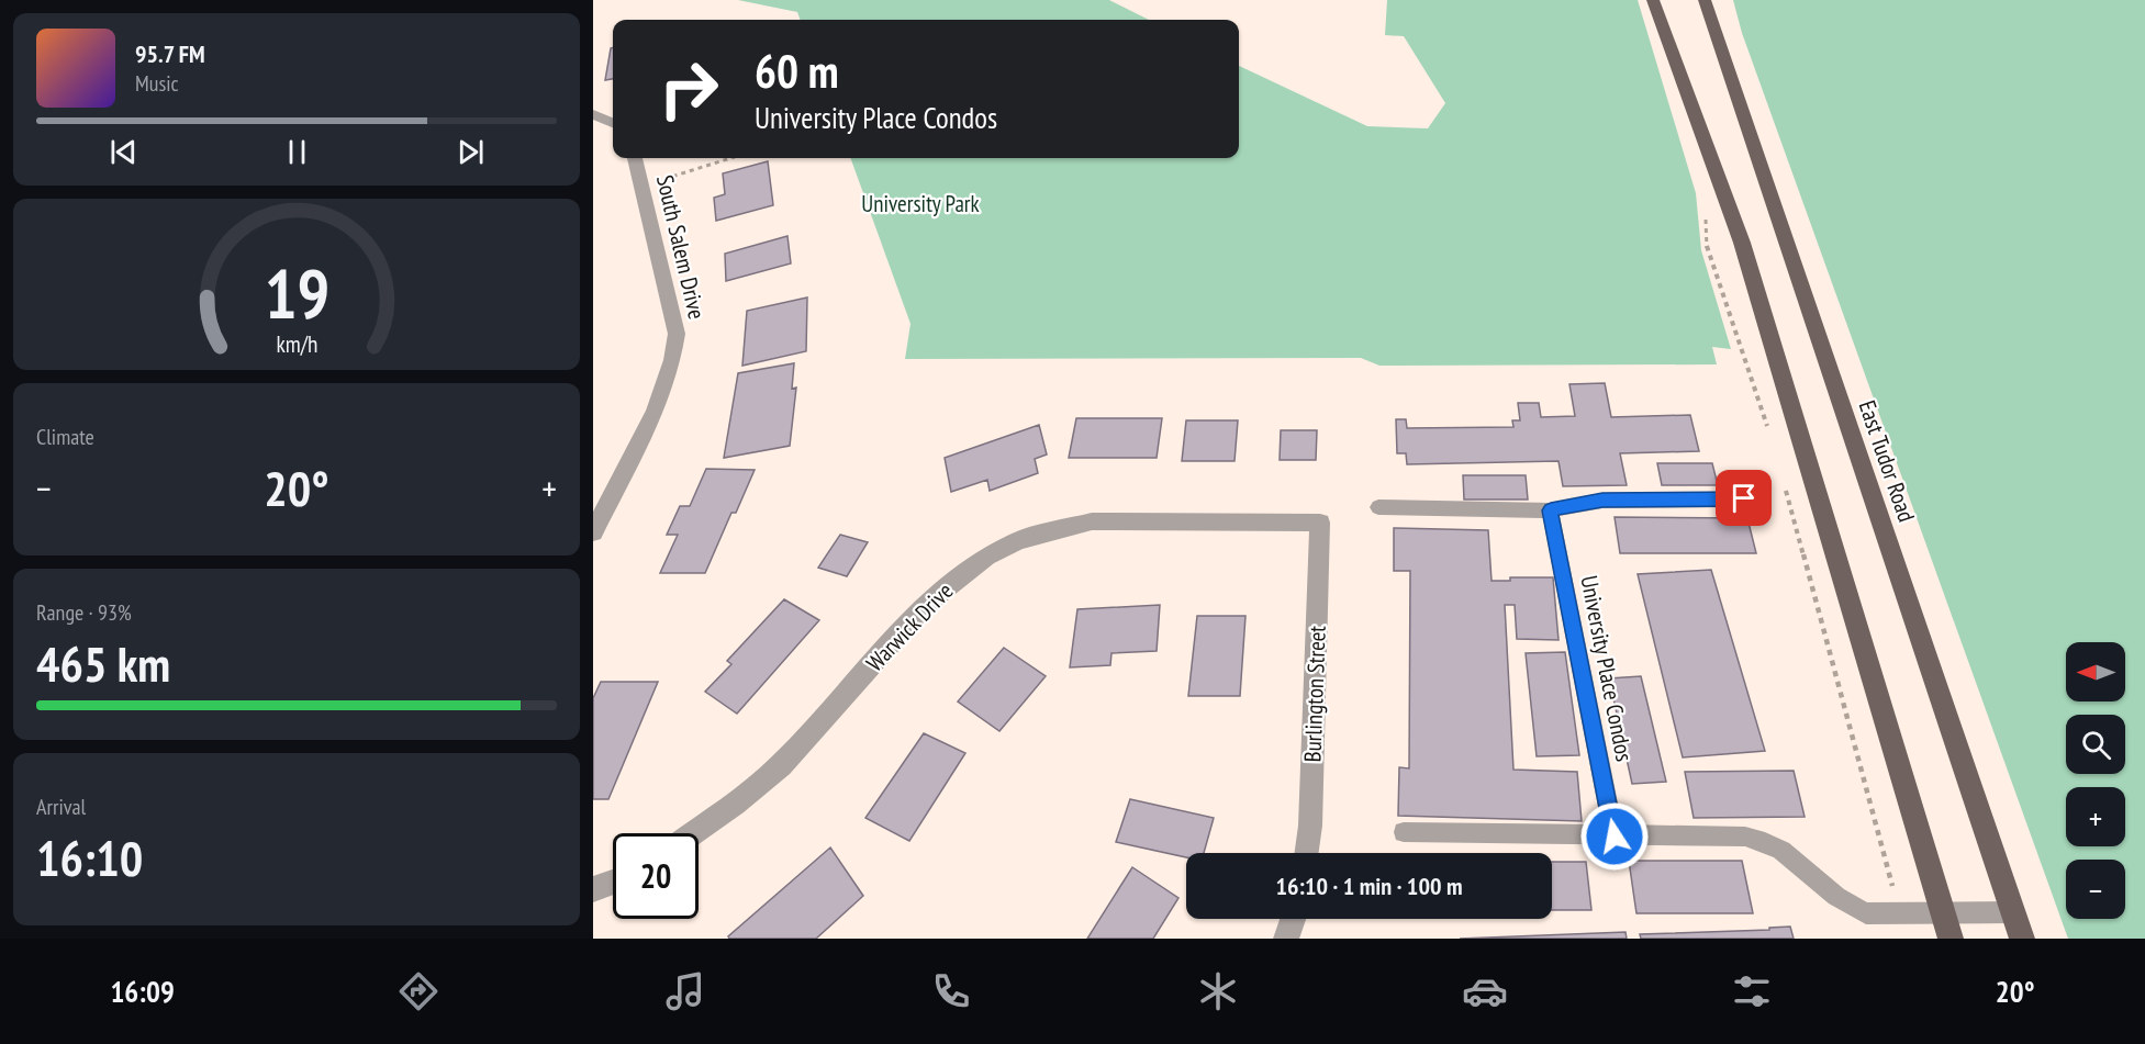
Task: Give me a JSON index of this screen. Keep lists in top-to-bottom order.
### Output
{
  "streets": {
    "main road": ["East Tudor Road"],
    "street": ["South Salem Drive", "Warwick Drive", "Burlington Street"],
    "lane": ["University Place Condos"]
  },
  "crossings": [
    ["Warwick Drive", "Burlington Street"]
  ],
  "parks": ["University Park"],
  "north": "left",
  "page": {
    "turn": ["60 m", "University Place Condos"],
    "song": ["95.7 FM", "Music"],
    "tile": [
      "Climate",
      ["Range · 93%", "465 km"],
      ["Arrival", "16:10"]
    ],
    "heat": ["−", "20°", "+"],
    "map_buttons": ["+", "−"],
    "limit": "20",
    "trip": "16:10 · 1 min · 100 m",
    "tabs": ["16:09", "20°"],
    "gauge": ["19", "km/h"]
  }
}
